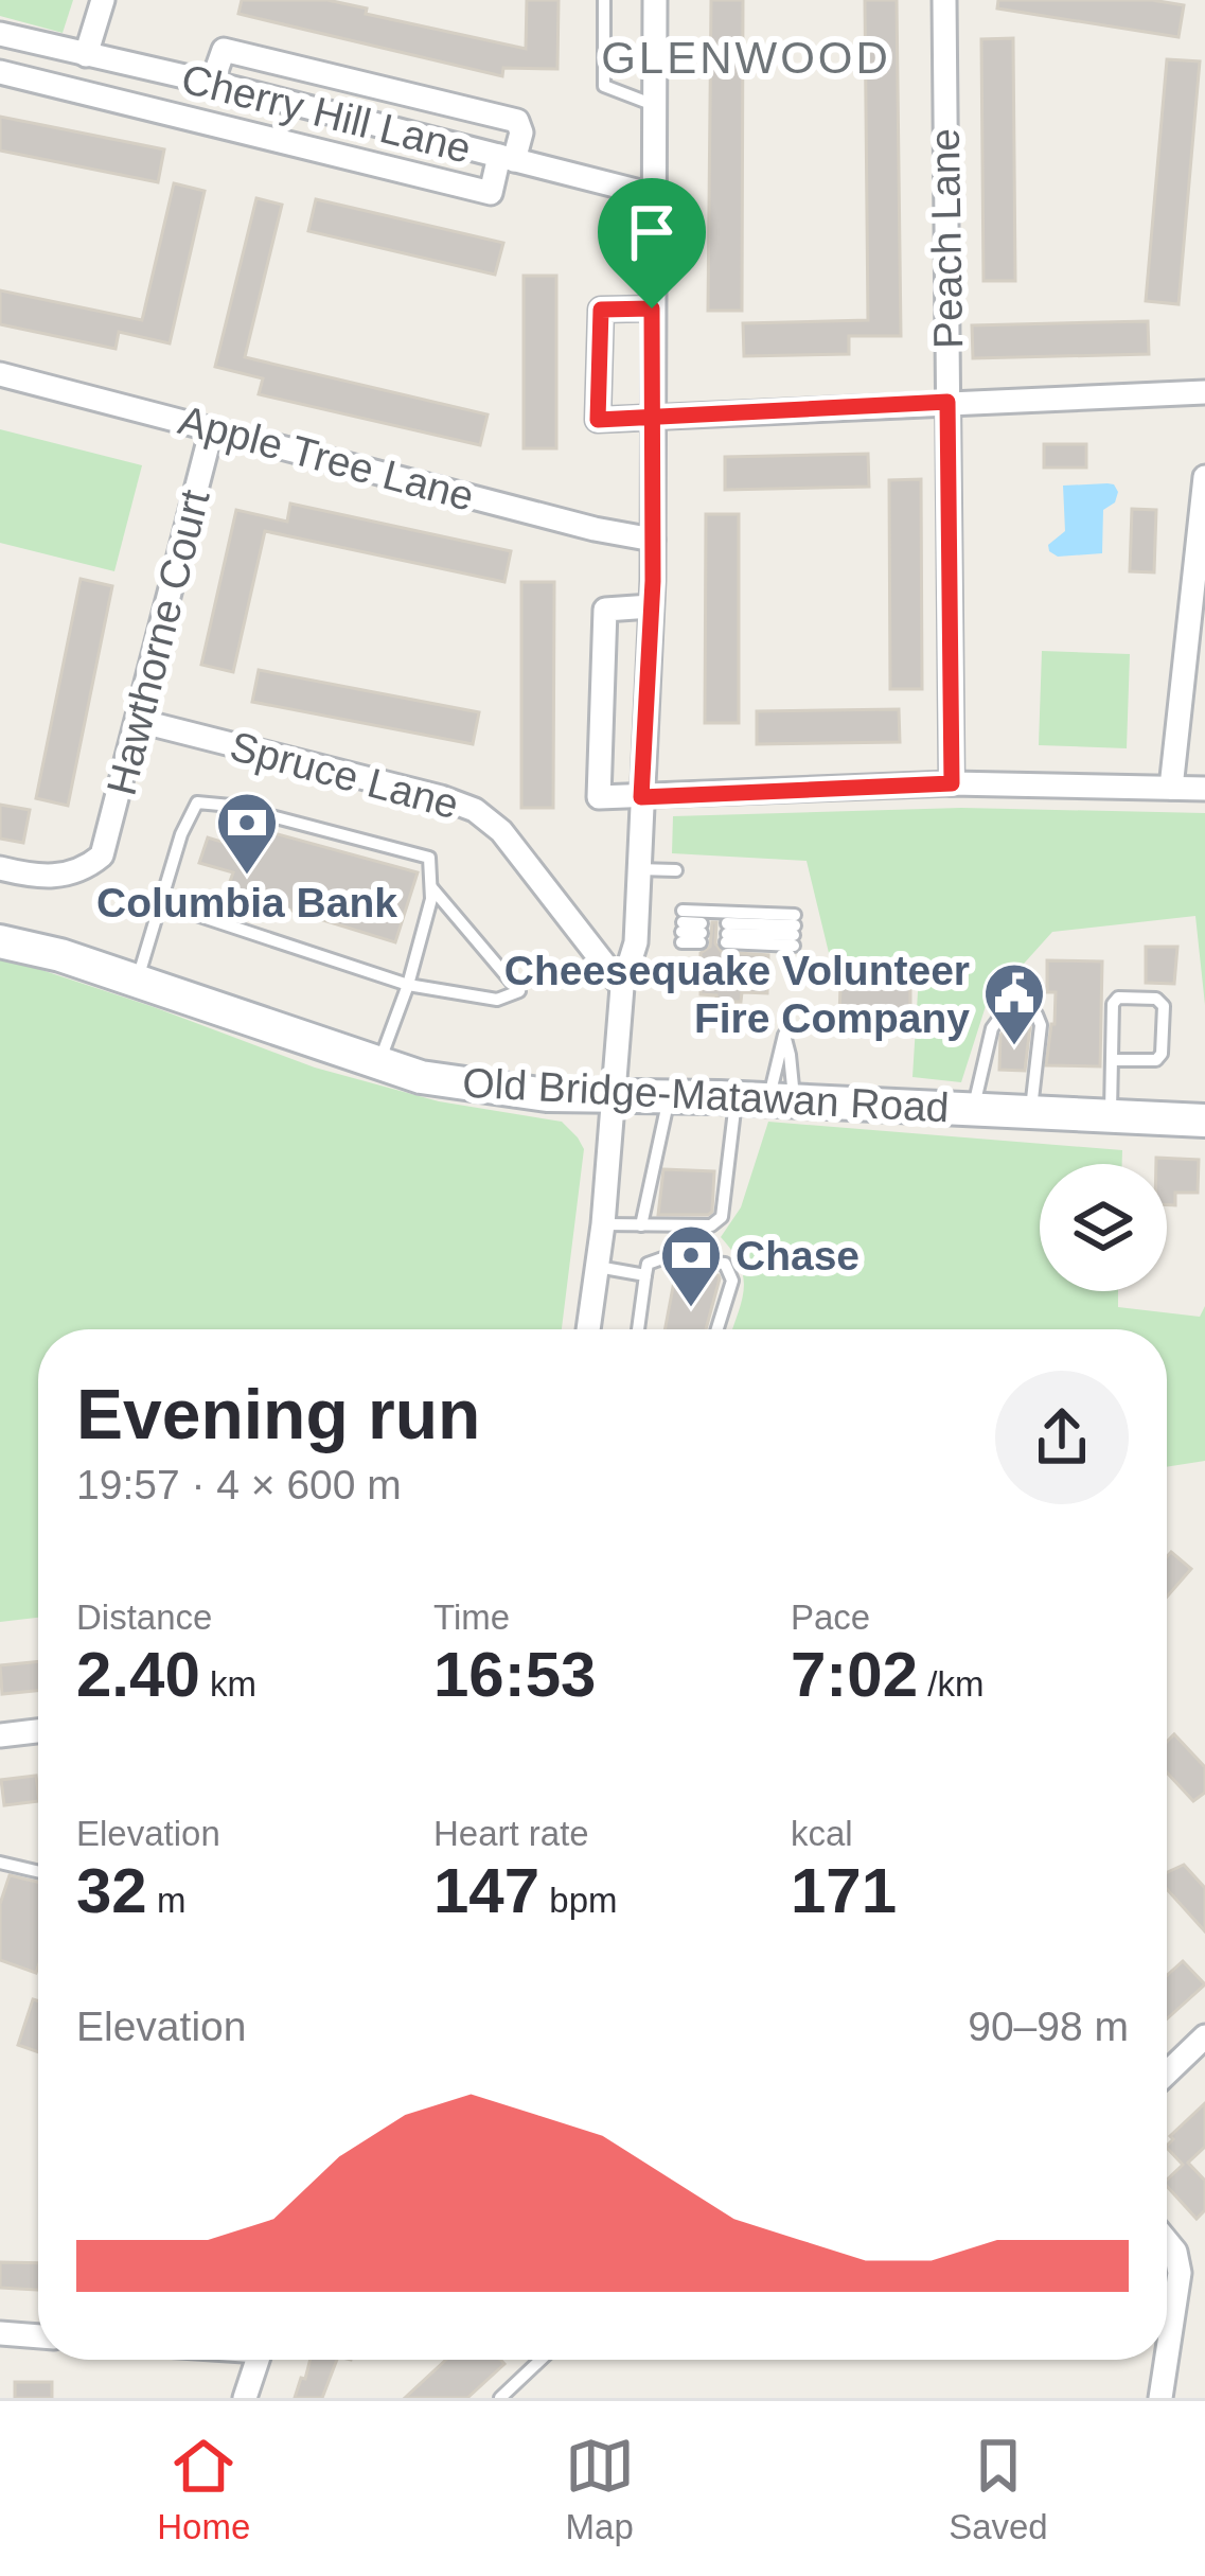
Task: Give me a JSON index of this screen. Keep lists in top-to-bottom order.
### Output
{
  "streets": {
    "main road": ["Old Bridge-Matawan Road"],
    "street": [
      "Cherry Hill Lane",
      "Peach Lane",
      "Apple Tree Lane",
      "Hawthorne Court",
      "Spruce Lane"
    ]
  },
  "crossings": [
    ["Apple Tree Lane", "Hawthorne Court"],
    ["Hawthorne Court", "Spruce Lane"]
  ],
  "districts": ["GLENWOOD"],
  "places": {
    "bank": ["Columbia Bank", "Chase"],
    "public building": ["Cheesequake Volunteer Fire Company"]
  },
  "page": {
    "heading": ["Evening run", "19:57 · 4 × 600 m"],
    "stats": [
      ["Distance", "2.40 km"],
      ["Time", "16:53"],
      ["Pace", "7:02 /km"],
      ["Elevation", "32 m"],
      ["Heart rate", "147 bpm"],
      ["kcal", "171"]
    ],
    "chart": ["Elevation", "90–98 m"],
    "tabs": ["Home", "Map", "Saved"]
  }
}
